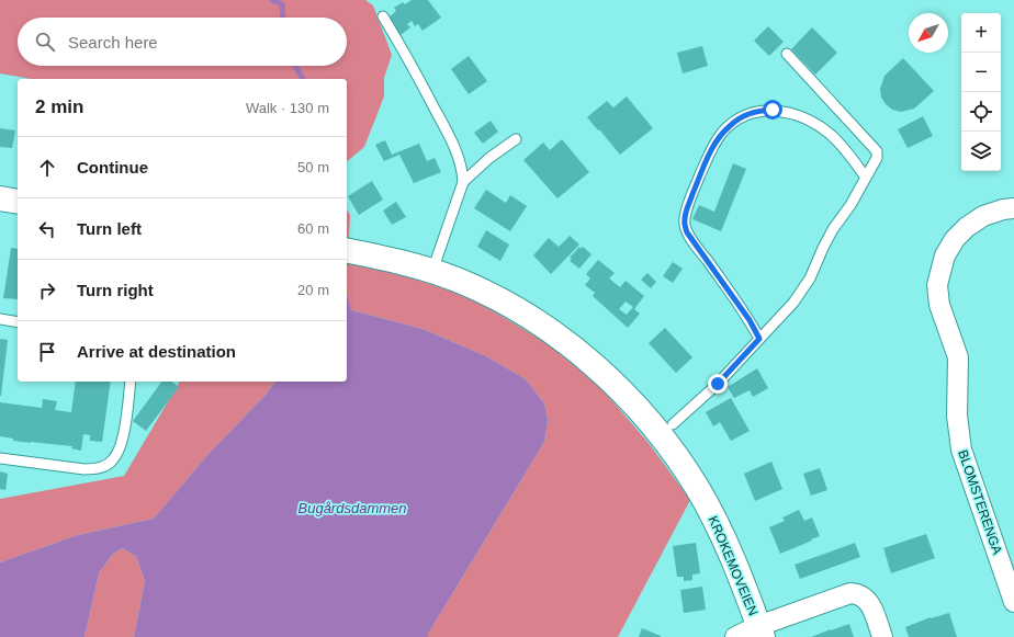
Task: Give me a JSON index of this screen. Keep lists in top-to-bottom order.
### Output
{
  "streets": {
    "main road": ["KROKEMOVEIEN"],
    "street": ["BLOMSTERENGA"]
  },
  "water": ["Bugårdsdammen"],
  "north": "bottom left",
  "page": {
    "map_buttons": ["+", "−"],
    "search": "Search here",
    "heading": ["2 min", "Walk · 130 m"],
    "list": [
      ["Continue", "50 m"],
      ["Turn left", "60 m"],
      ["Turn right", "20 m"],
      "Arrive at destination"
    ]
  }
}
